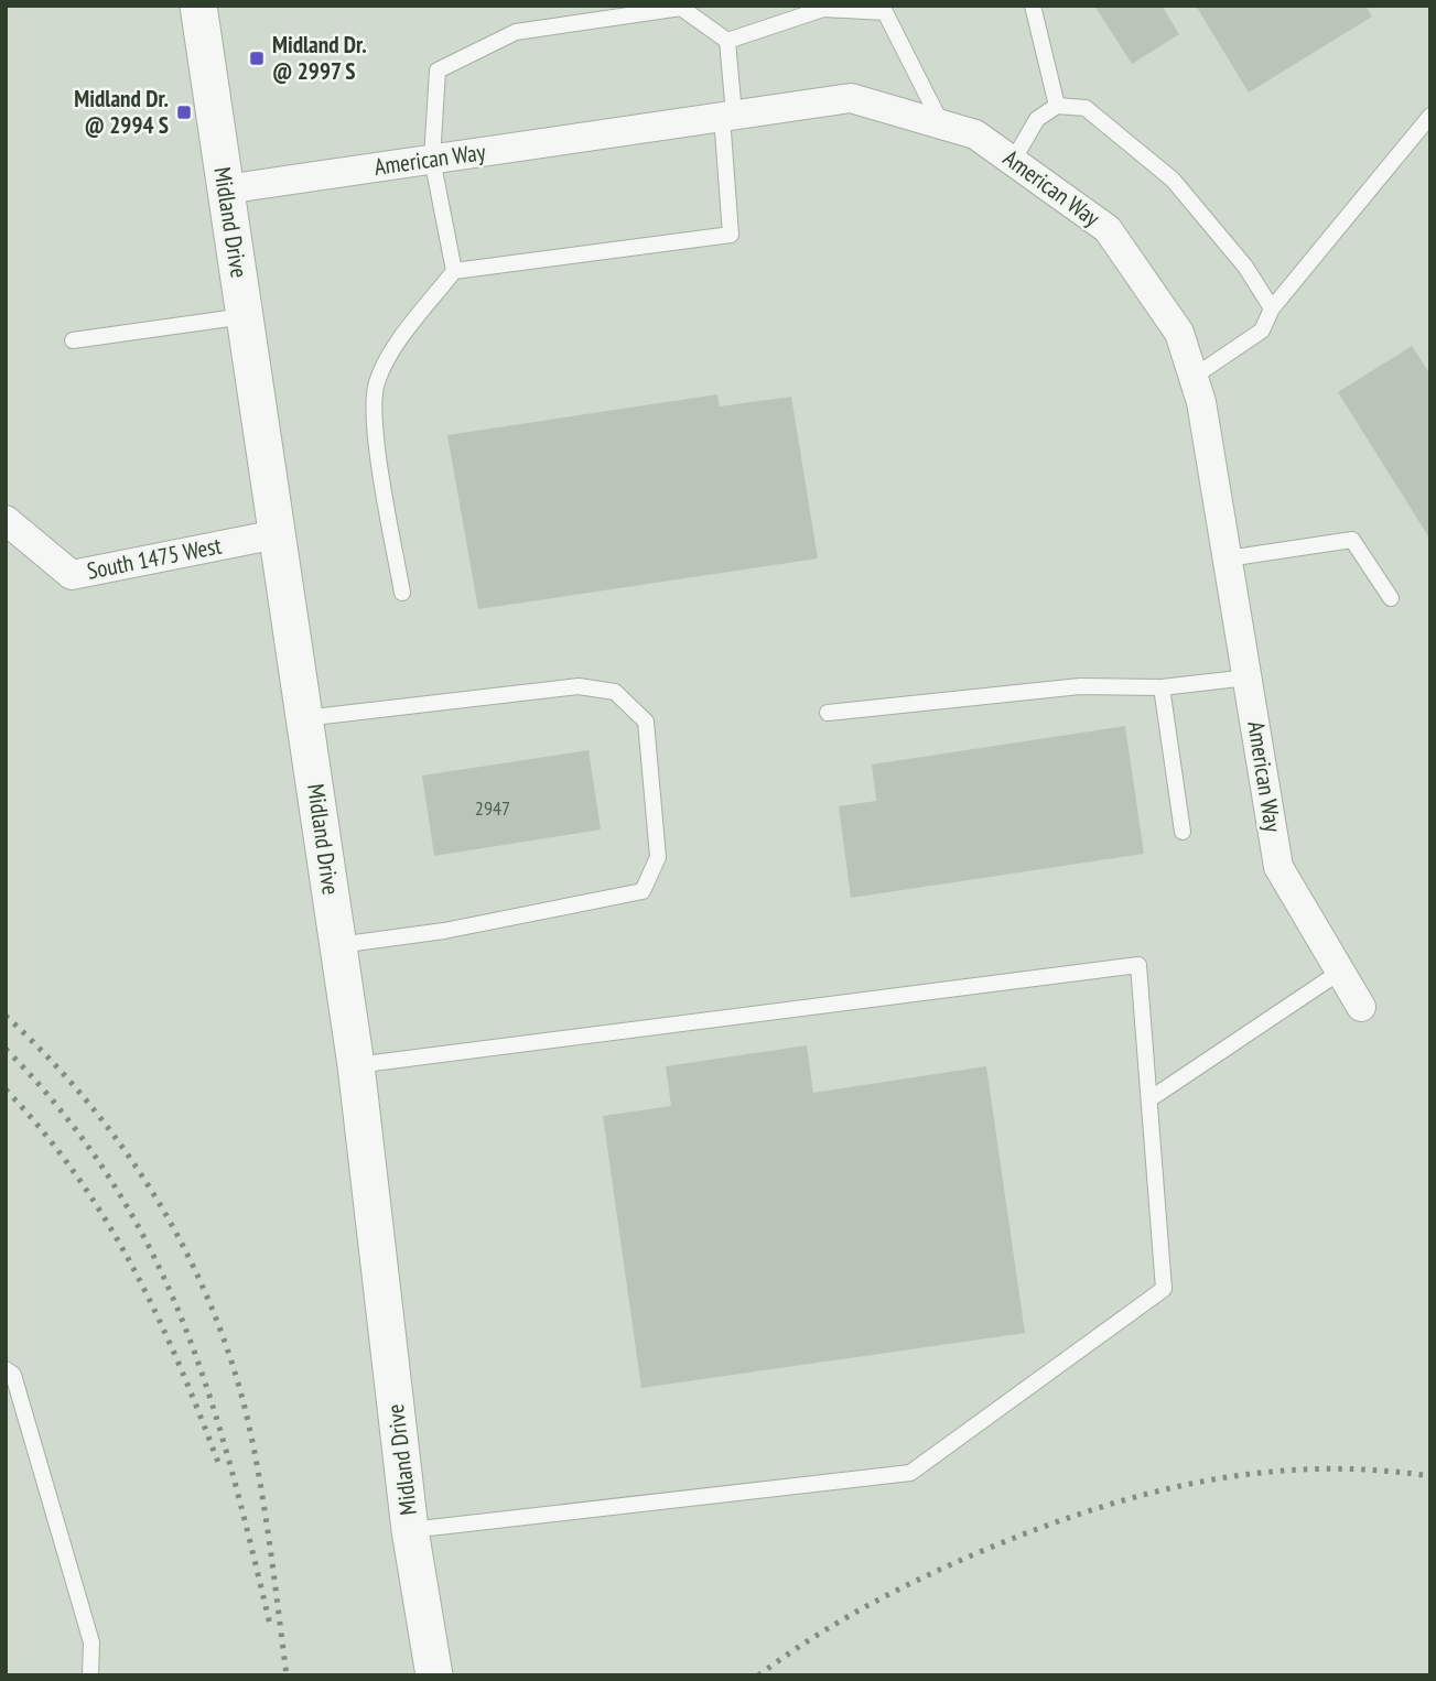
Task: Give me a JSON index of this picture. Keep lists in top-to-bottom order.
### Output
{
  "streets": {
    "street": ["American Way", "Midland Drive", "South 1475 West"]
  },
  "crossings": [
    ["American Way", "Midland Drive"],
    ["Midland Drive", "South 1475 West"]
  ],
  "places": {
    "transit": ["Midland Dr. @ 2997 S", "Midland Dr. @ 2994 S"]
  },
  "house_numbers": ["2947"]
}
